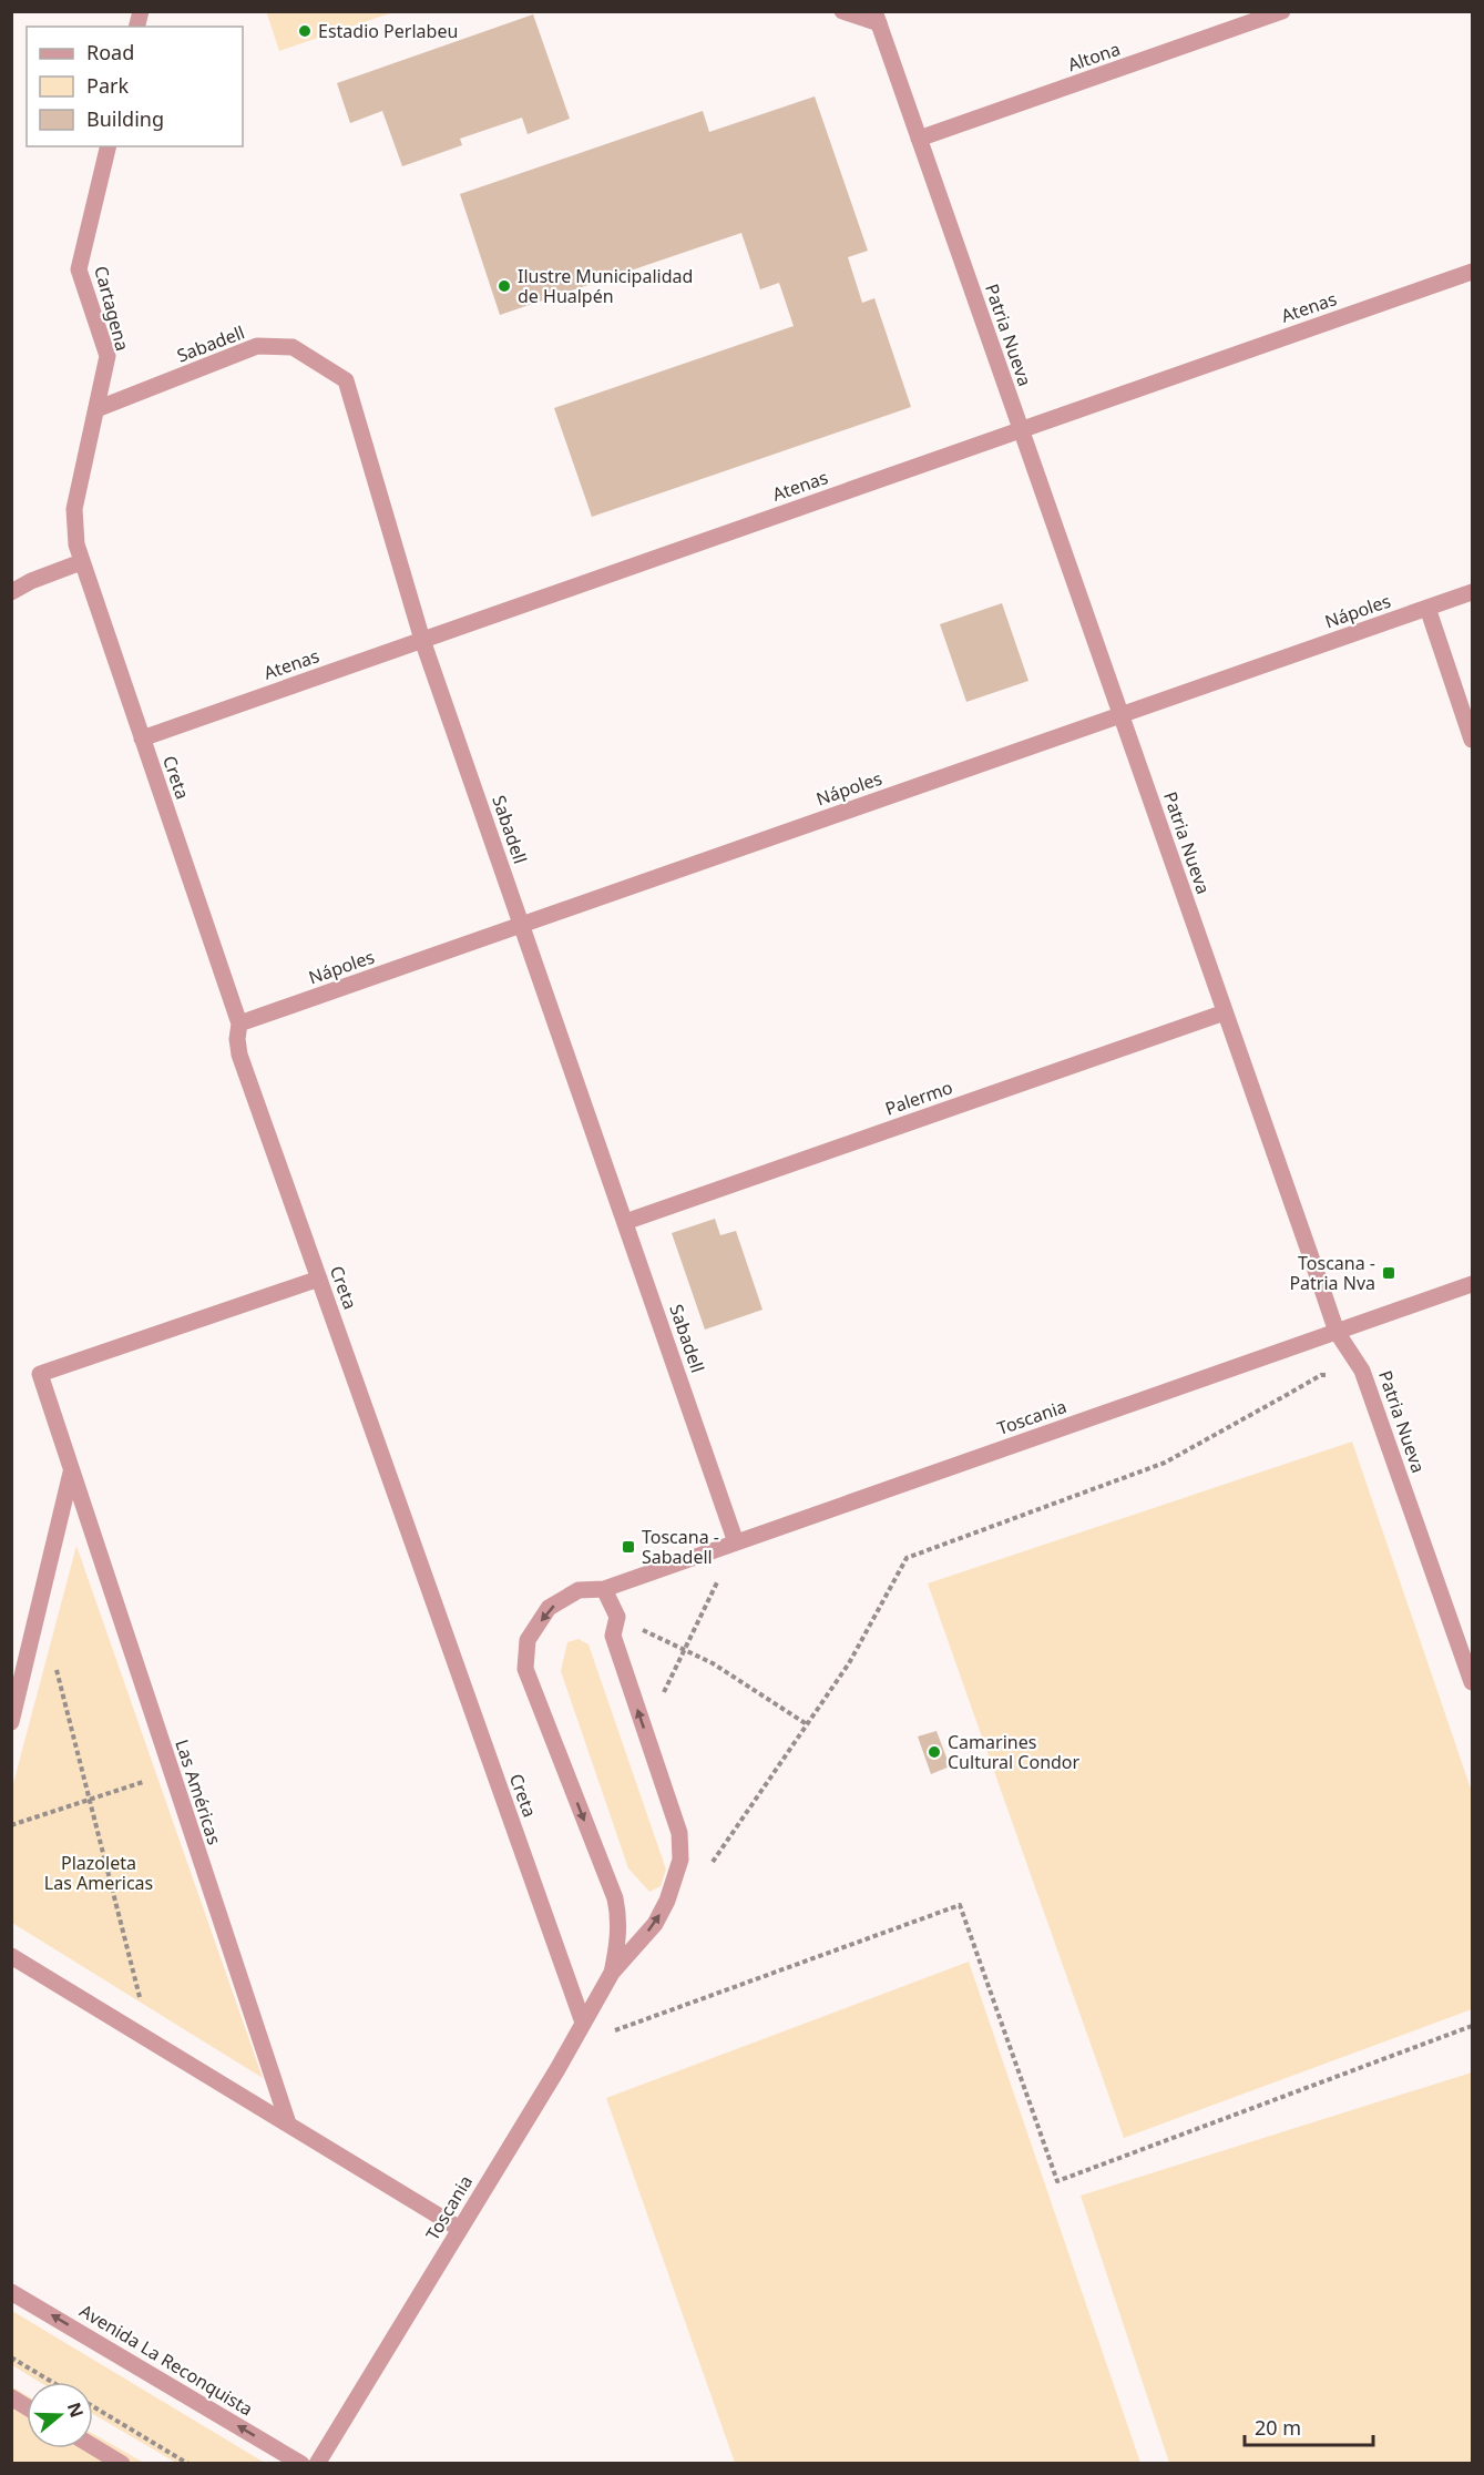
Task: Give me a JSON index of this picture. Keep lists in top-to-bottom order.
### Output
{
  "streets": {
    "street": [
      "Altona",
      "Atenas",
      "Cartagena",
      "Patria Nueva",
      "Sabadell",
      "Nápoles",
      "Creta",
      "Palermo",
      "Toscania",
      "Las Américas",
      "Avenida La Reconquista"
    ]
  },
  "crossings": [
    ["Altona", "Patria Nueva"],
    ["Atenas", "Patria Nueva"],
    ["Atenas", "Sabadell"],
    ["Atenas", "Creta"],
    ["Cartagena", "Sabadell"],
    ["Cartagena", "Creta"],
    ["Patria Nueva", "Nápoles"],
    ["Patria Nueva", "Palermo"],
    ["Patria Nueva", "Toscania"],
    ["Sabadell", "Nápoles"],
    ["Sabadell", "Palermo"],
    ["Sabadell", "Toscania"],
    ["Nápoles", "Creta"],
    ["Creta", "Toscania"],
    ["Creta", "Las Américas"]
  ],
  "one_way": ["Avenida La Reconquista"],
  "parks": ["Plazoleta Las Americas"],
  "places": {
    "other": ["Estadio Perlabeu", "Ilustre Municipalidad de Hualpén", "Camarines Cultural Condor"],
    "transit": ["Toscana - Patria Nva", "Toscana - Sabadell"]
  },
  "legend": ["Road", "Park", "Building"],
  "scale_bar": "20 m",
  "north": "right"
}
